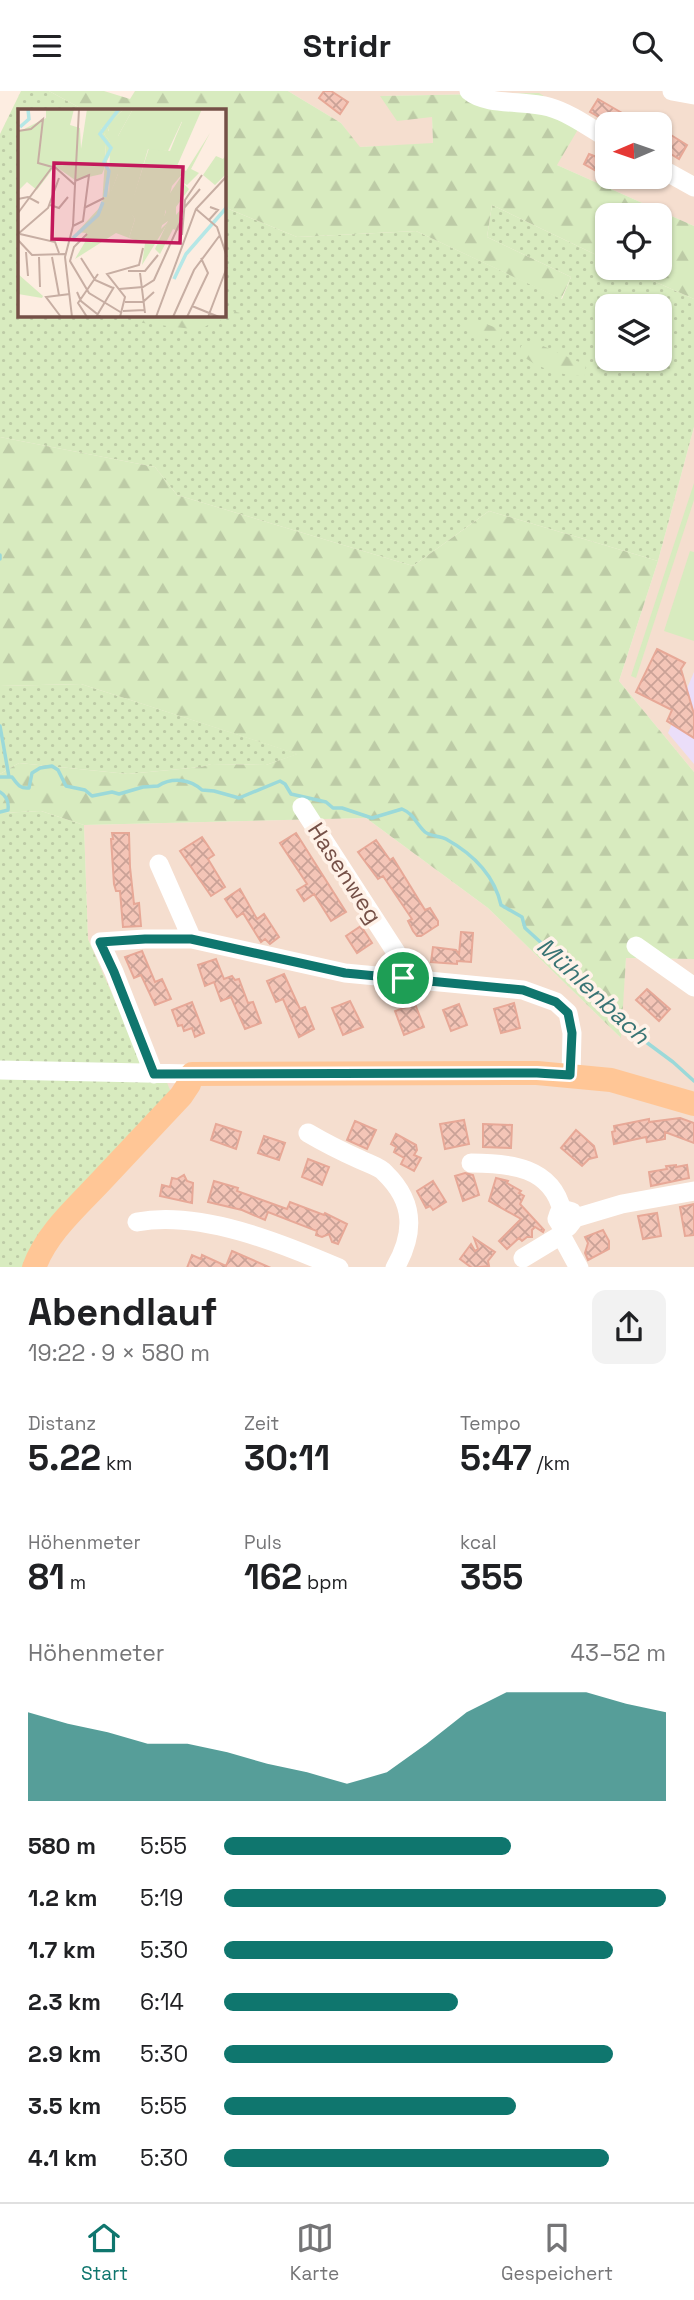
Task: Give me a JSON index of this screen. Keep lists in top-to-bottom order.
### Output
{
  "streets": {
    "street": ["Hasenweg"]
  },
  "water": ["Mühlenbach"],
  "north": "left",
  "page": {
    "header": "Stridr",
    "heading": ["Abendlauf", "19:22 · 9 × 580 m"],
    "stats": [
      ["Distanz", "5.22 km"],
      ["Zeit", "30:11"],
      ["Tempo", "5:47 /km"],
      ["Höhenmeter", "81 m"],
      ["Puls", "162 bpm"],
      ["kcal", "355"]
    ],
    "chart": ["Höhenmeter", "43–52 m"],
    "list": [
      {
        "name": "580 m",
        "note": "5:55"
      },
      {
        "name": "1.2 km",
        "note": "5:19"
      },
      {
        "name": "1.7 km",
        "note": "5:30"
      },
      {
        "name": "2.3 km",
        "note": "6:14"
      },
      {
        "name": "2.9 km",
        "note": "5:30"
      },
      {
        "name": "3.5 km",
        "note": "5:55"
      },
      {
        "name": "4.1 km",
        "note": "5:30"
      }
    ],
    "tabs": ["Start", "Karte", "Gespeichert"]
  }
}
